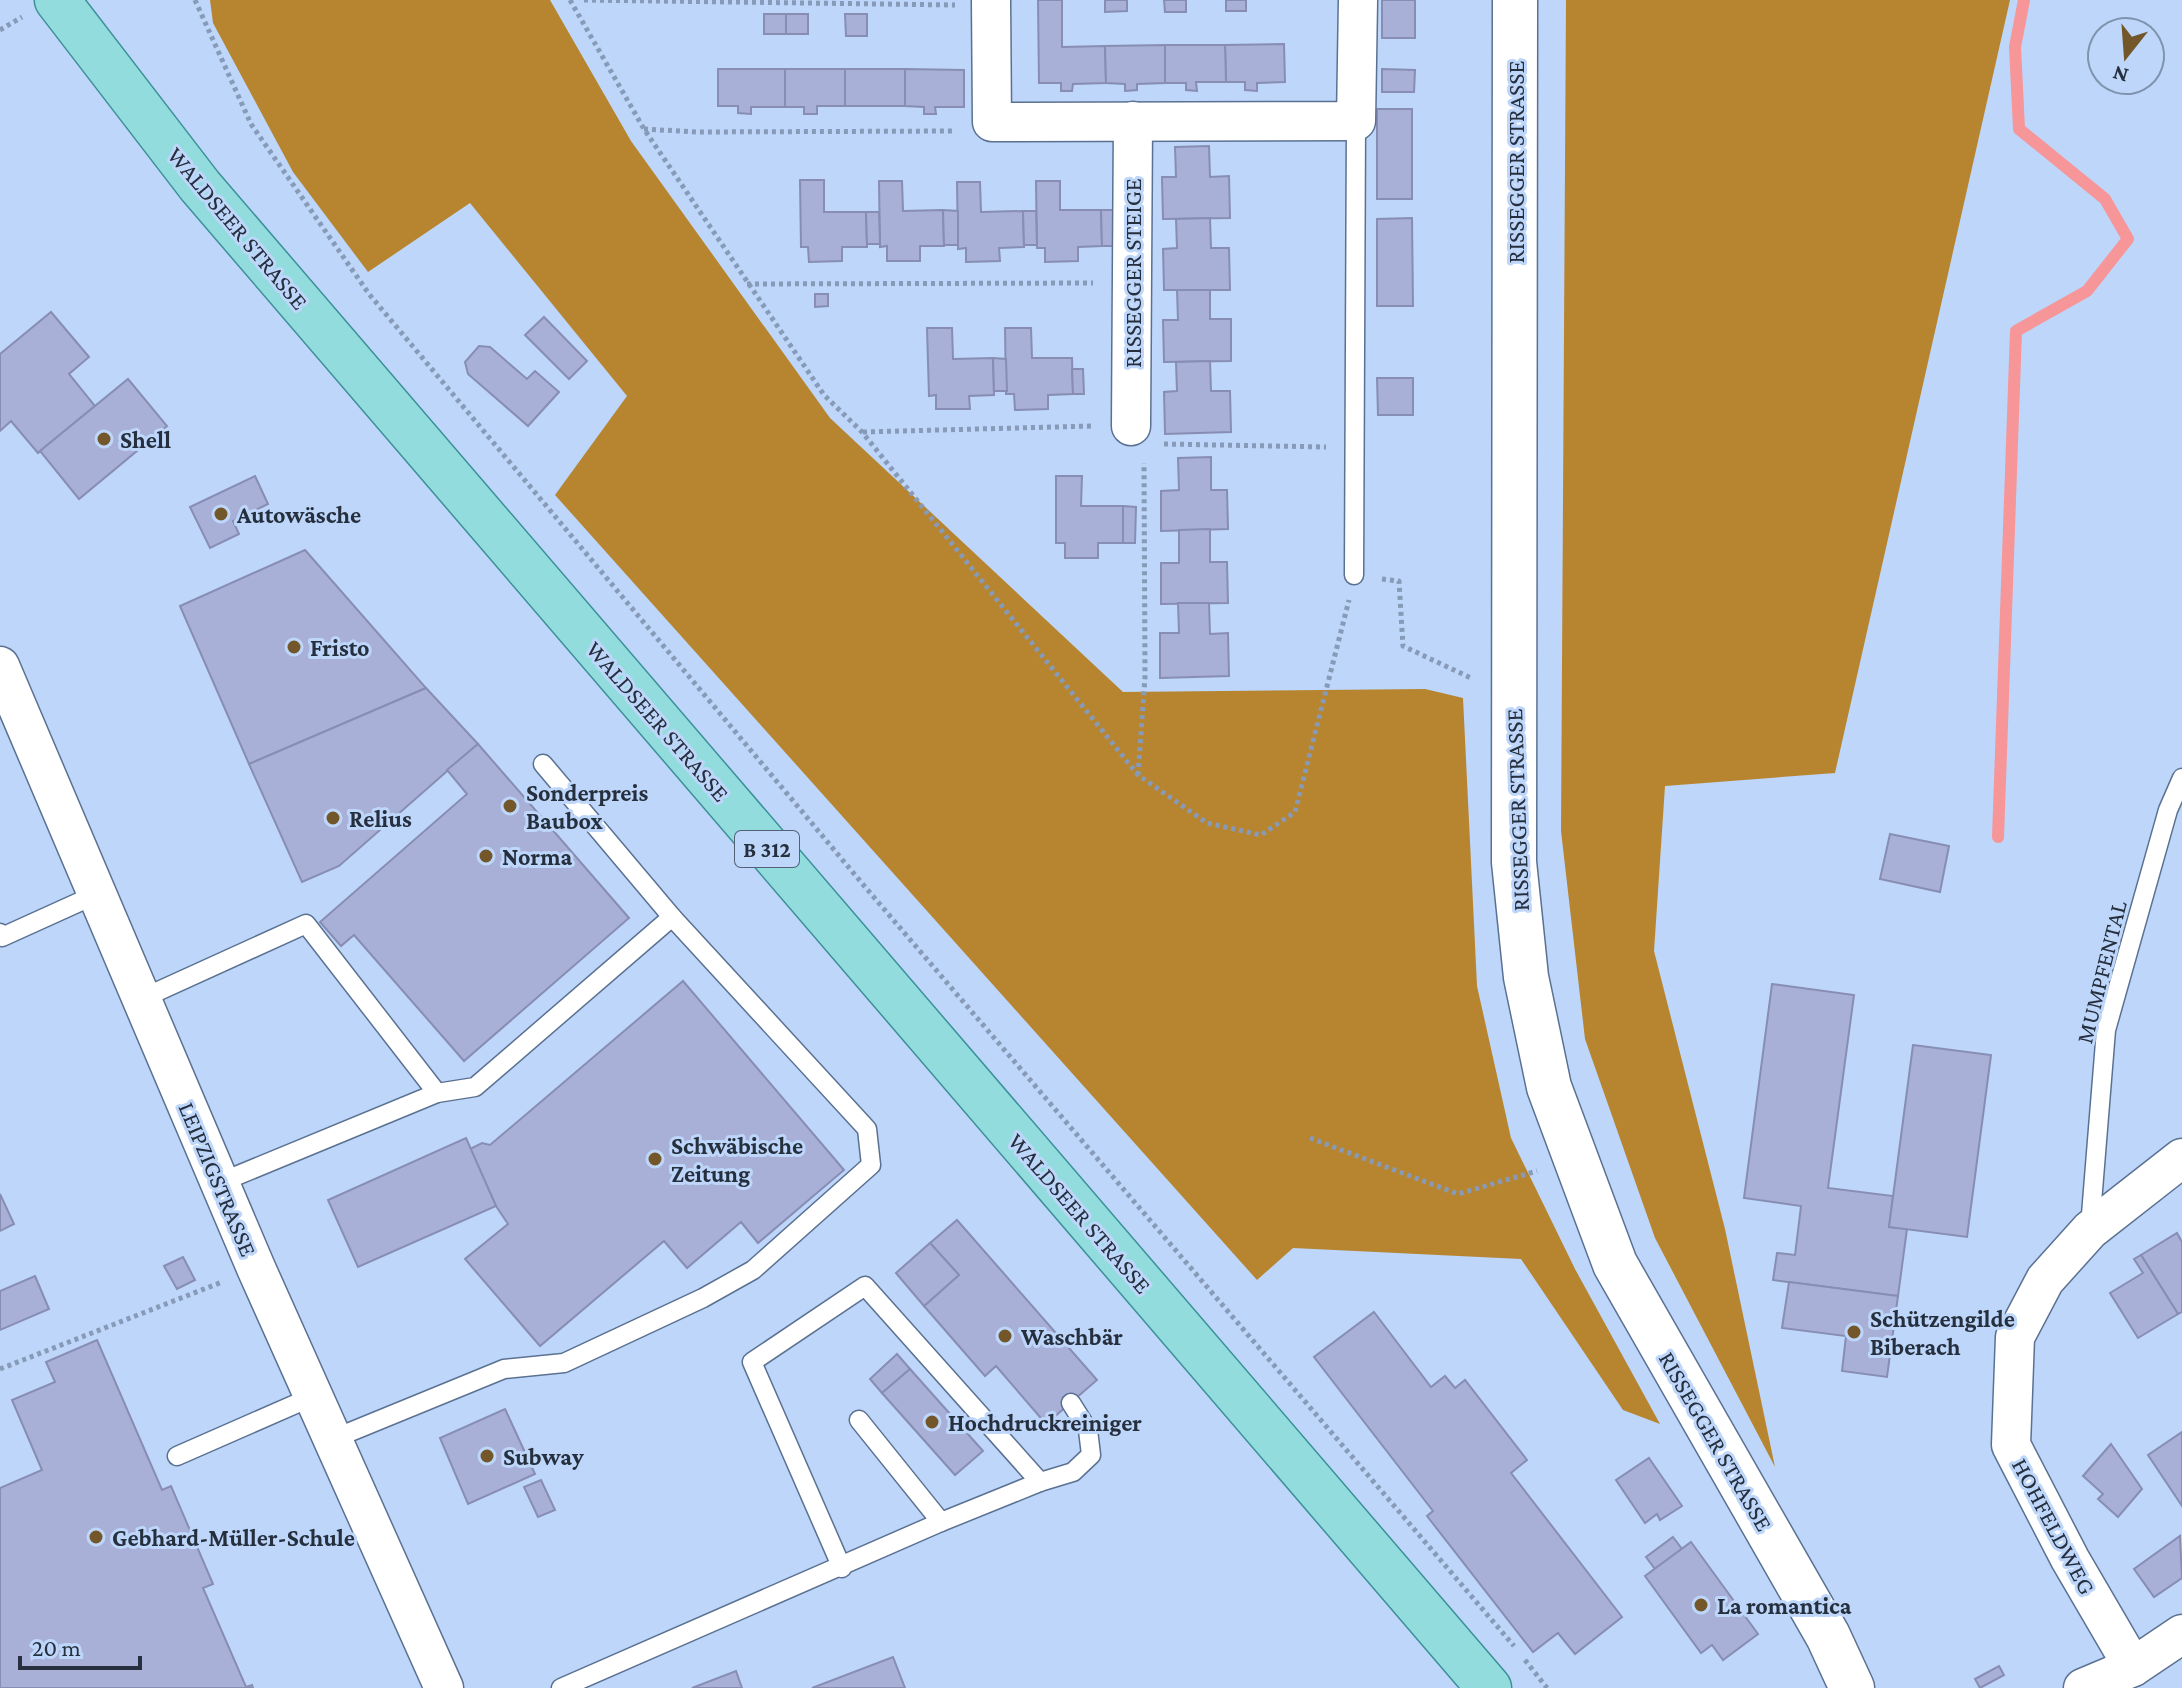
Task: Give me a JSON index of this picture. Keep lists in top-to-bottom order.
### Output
{
  "streets": {
    "main road": ["WALDSEER STRASSE", "B 312"],
    "street": [
      "RISSEGGER STRASSE",
      "RISSEGGER STEIGE",
      "LEIPZIGSTRASSE",
      "HOHFELDWEG"
    ],
    "lane": ["MUMPFENTAL"]
  },
  "crossings": [
    ["MUMPFENTAL", "HOHFELDWEG"]
  ],
  "places": [
    "Shell",
    "Autowäsche",
    "Fristo",
    "Sonderpreis Baubox",
    "Relius",
    "Norma",
    "Schwäbische Zeitung",
    "Schützengilde Biberach",
    "Waschbär",
    "Hochdruckreiniger",
    "Subway",
    "Gebhard-Müller-Schule",
    "La romantica"
  ],
  "scale_bar": "20 m",
  "north": "bottom"
}
